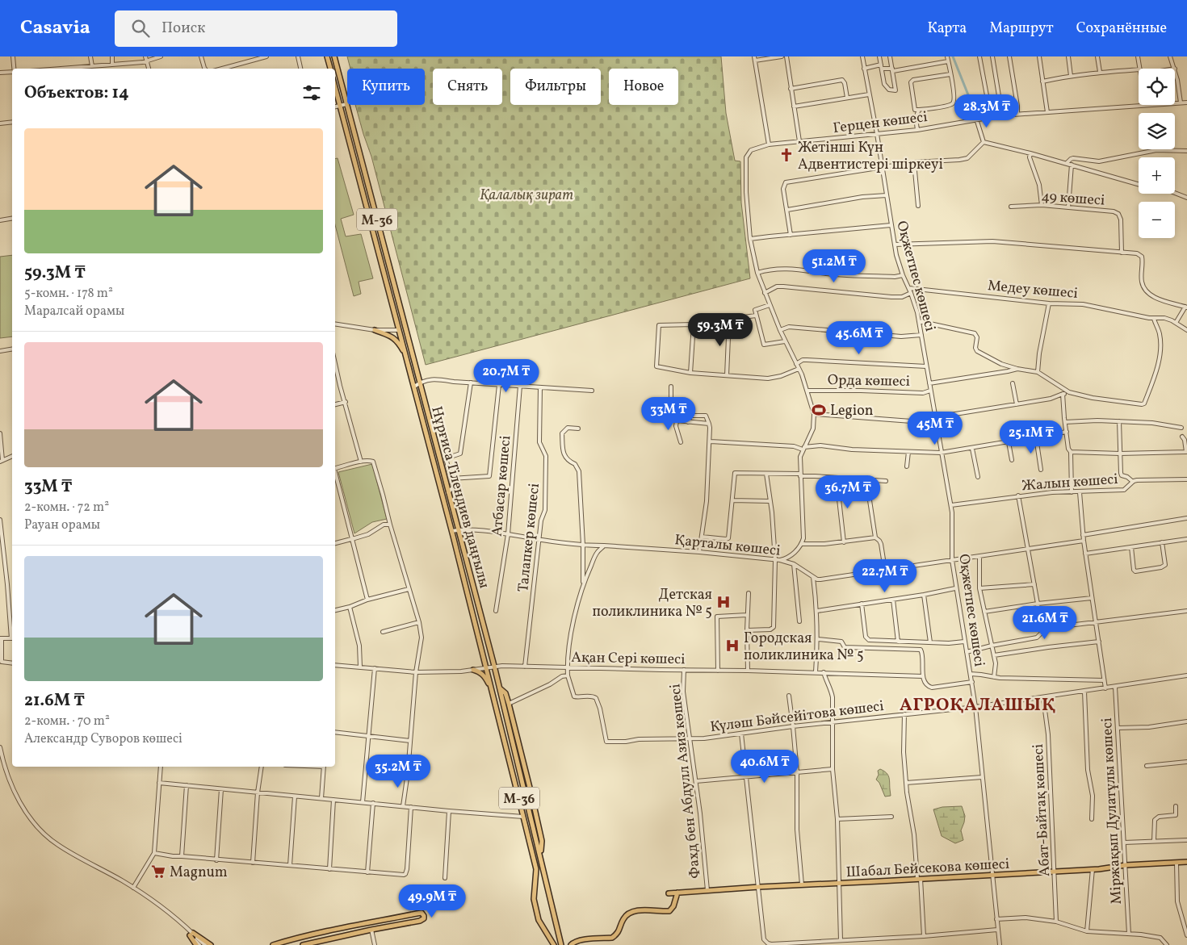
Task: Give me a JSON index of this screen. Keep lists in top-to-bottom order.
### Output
{
  "streets": {
    "main road": ["M-36", "Нұрғиса Тілендиев даңғылы", "Шабал Бейсекова көшесі"],
    "street": [
      "Герцен көшесі",
      "49 көшесі",
      "Оқжетпес көшесі",
      "Медеу көшесі",
      "Орда көшесі",
      "Жалын көшесі",
      "Атбасар көшесі",
      "Талапкер көшесі",
      "Қарталы көшесі",
      "Ақан Сері көшесі",
      "Күләш Бәйсейітова көшесі",
      "Фахд бен Абдулл Азиз көшесі",
      "Абат-Байтақ көшесі",
      "Міржақып Дулатұлы көшесі"
    ]
  },
  "crossings": [
    ["Герцен көшесі", "Оқжетпес көшесі"],
    ["Герцен көшесі", "Орда көшесі"],
    ["Оқжетпес көшесі", "Медеу көшесі"],
    ["Оқжетпес көшесі", "Орда көшесі"],
    ["Оқжетпес көшесі", "Жалын көшесі"],
    ["Оқжетпес көшесі", "Күләш Бәйсейітова көшесі"],
    ["Оқжетпес көшесі", "Шабал Бейсекова көшесі"],
    ["Атбасар көшесі", "Қарталы көшесі"],
    ["Нұрғиса Тілендиев даңғылы", "Қарталы көшесі"],
    ["Нұрғиса Тілендиев даңғылы", "Ақан Сері көшесі"],
    ["Талапкер көшесі", "Қарталы көшесі"],
    ["Талапкер көшесі", "Ақан Сері көшесі"],
    ["Ақан Сері көшесі", "Фахд бен Абдулл Азиз көшесі"],
    ["Күләш Бәйсейітова көшесі", "Фахд бен Абдулл Азиз көшесі"],
    ["Күләш Бәйсейітова көшесі", "Абат-Байтақ көшесі"],
    ["Күләш Бәйсейітова көшесі", "Міржақып Дулатұлы көшесі"],
    ["Фахд бен Абдулл Азиз көшесі", "Шабал Бейсекова көшесі"],
    ["Абат-Байтақ көшесі", "Шабал Бейсекова көшесі"],
    ["Міржақып Дулатұлы көшесі", "Шабал Бейсекова көшесі"]
  ],
  "districts": ["АГРОҚАЛАШЫҚ"],
  "parks": ["Қалалық зират"],
  "places": {
    "church": ["Жетінші Күн Адвентистері шіркеуі"],
    "sports": ["Legion"],
    "hospital": ["Детская поликлиника № 5", "Городская поликлиника № 5"],
    "supermarket": ["Magnum"]
  },
  "page": {
    "header": "Casavia",
    "search": "Поиск",
    "nav": ["Карта", "Маршрут", "Сохранённые"],
    "map_buttons": ["+", "−"],
    "chip": [
      "Купить",
      "Снять",
      "Фильтры",
      "Новое"
    ],
    "heading": "Объектов: 14",
    "price": [
      "28.3M ₸",
      "51.2M ₸",
      "59.3M ₸",
      "45.6M ₸",
      "20.7M ₸",
      "33M ₸",
      "45M ₸",
      "25.1M ₸",
      "36.7M ₸",
      "22.7M ₸",
      "21.6M ₸",
      "40.6M ₸",
      "35.2M ₸",
      "49.9M ₸"
    ],
    "list": [
      {
        "name": "59.3M ₸",
        "note": "5-комн. · 178 m² · Маралсай орамы"
      },
      {
        "name": "33M ₸",
        "note": "2-комн. · 72 m² · Рауан орамы"
      },
      {
        "name": "21.6M ₸",
        "note": "2-комн. · 70 m² · Александр Суворов көшесі"
      }
    ]
  }
}
